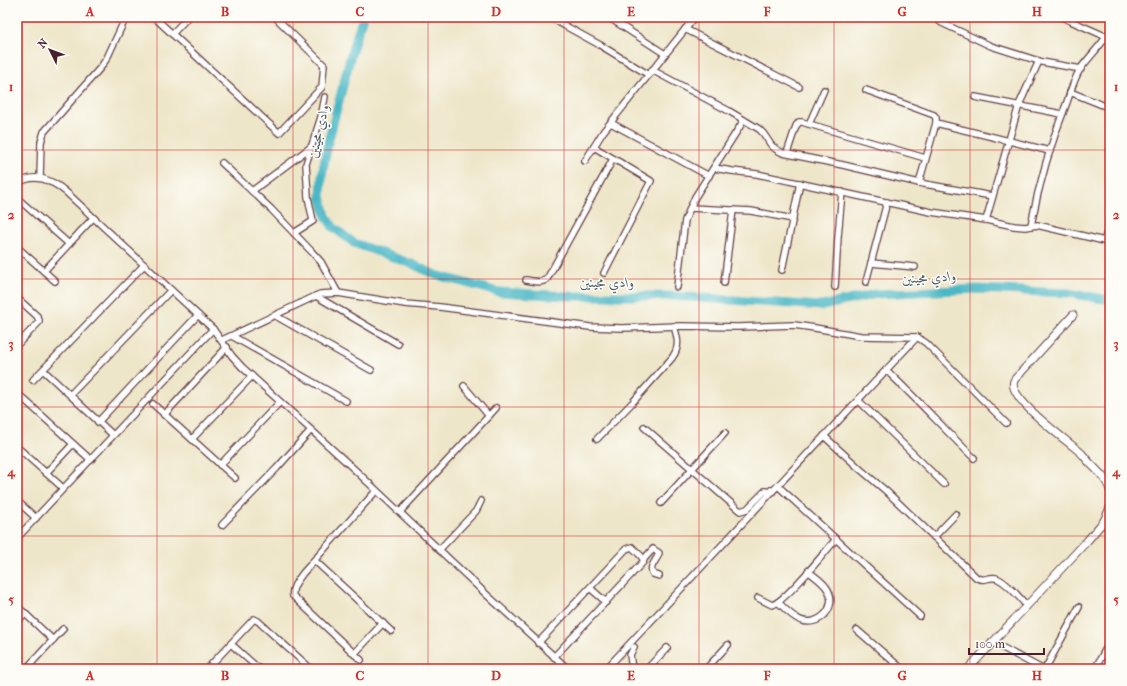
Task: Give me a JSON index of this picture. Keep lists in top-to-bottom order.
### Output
{
  "water": ["وادي مجينين"],
  "scale_bar": "100 m",
  "north": "top left",
  "grid": {
    "columns": [
      "A",
      "B",
      "C",
      "D",
      "E",
      "F",
      "G",
      "H"
    ],
    "rows": [
      "1",
      "2",
      "3",
      "4",
      "5"
    ]
  }
}
